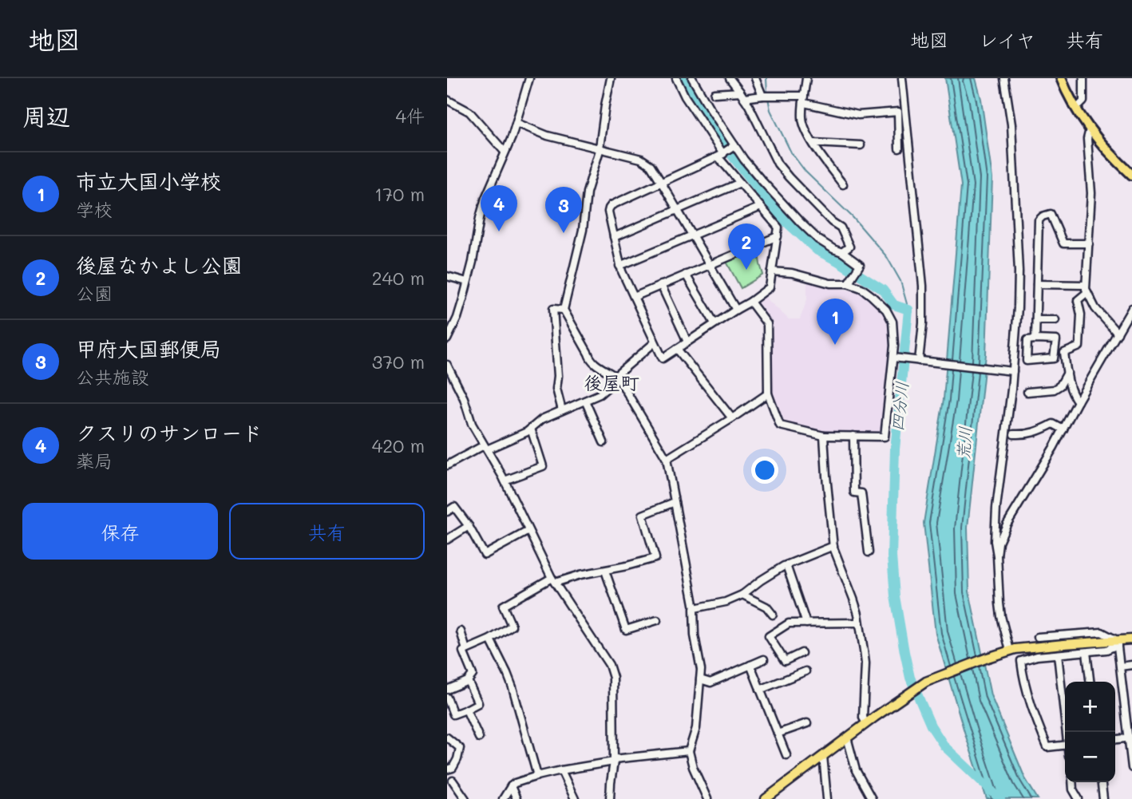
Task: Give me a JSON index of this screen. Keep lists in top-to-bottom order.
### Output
{
  "districts": ["後屋町"],
  "water": ["四分川", "荒川"],
  "page": {
    "header": "地図",
    "nav": ["地図", "レイヤ", "共有"],
    "heading": ["周辺", "4件"],
    "list": [
      {
        "mark": "1",
        "name": "市立大国小学校",
        "note": "学校",
        "value": "170 m"
      },
      {
        "mark": "2",
        "name": "後屋なかよし公園",
        "note": "公園",
        "value": "240 m"
      },
      {
        "mark": "3",
        "name": "甲府大国郵便局",
        "note": "公共施設",
        "value": "370 m"
      },
      {
        "mark": "4",
        "name": "クスリのサンロード",
        "note": "薬局",
        "value": "420 m"
      }
    ],
    "pins": [
      "4",
      "3",
      "2",
      "1"
    ],
    "buttons": ["保存", "共有"],
    "map_buttons": ["+", "−"]
  }
}
